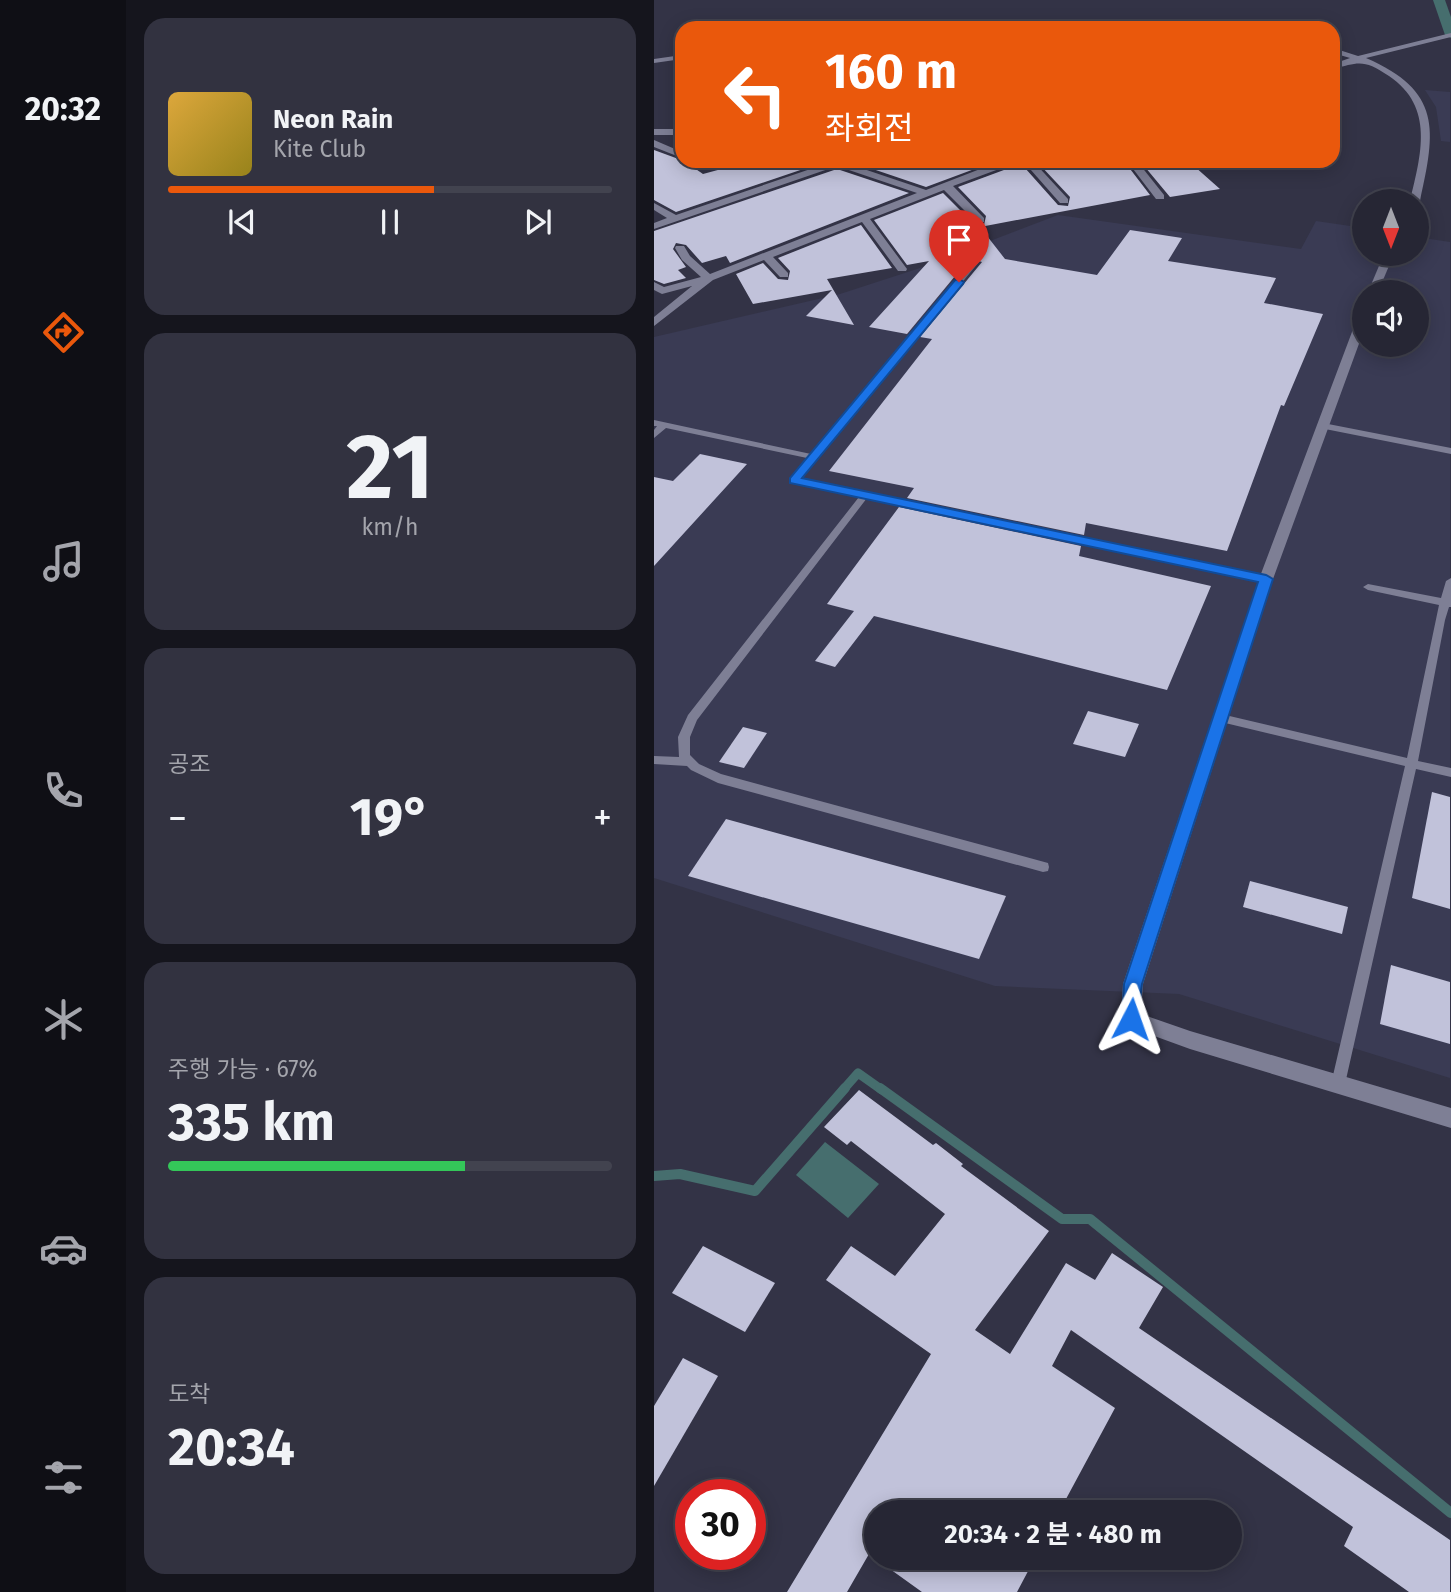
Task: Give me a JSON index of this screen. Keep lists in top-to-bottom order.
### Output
{
  "north": "bottom",
  "page": {
    "tabs": "20:32",
    "turn": ["160 m", "좌회전"],
    "song": ["Neon Rain", "Kite Club"],
    "tile": [
      ["21", "km/h"],
      "공조",
      ["주행 가능 · 67%", "335 km"],
      ["도착", "20:34"]
    ],
    "heat": ["−", "19°", "+"],
    "limit": "30",
    "trip": "20:34 · 2 분 · 480 m"
  }
}
